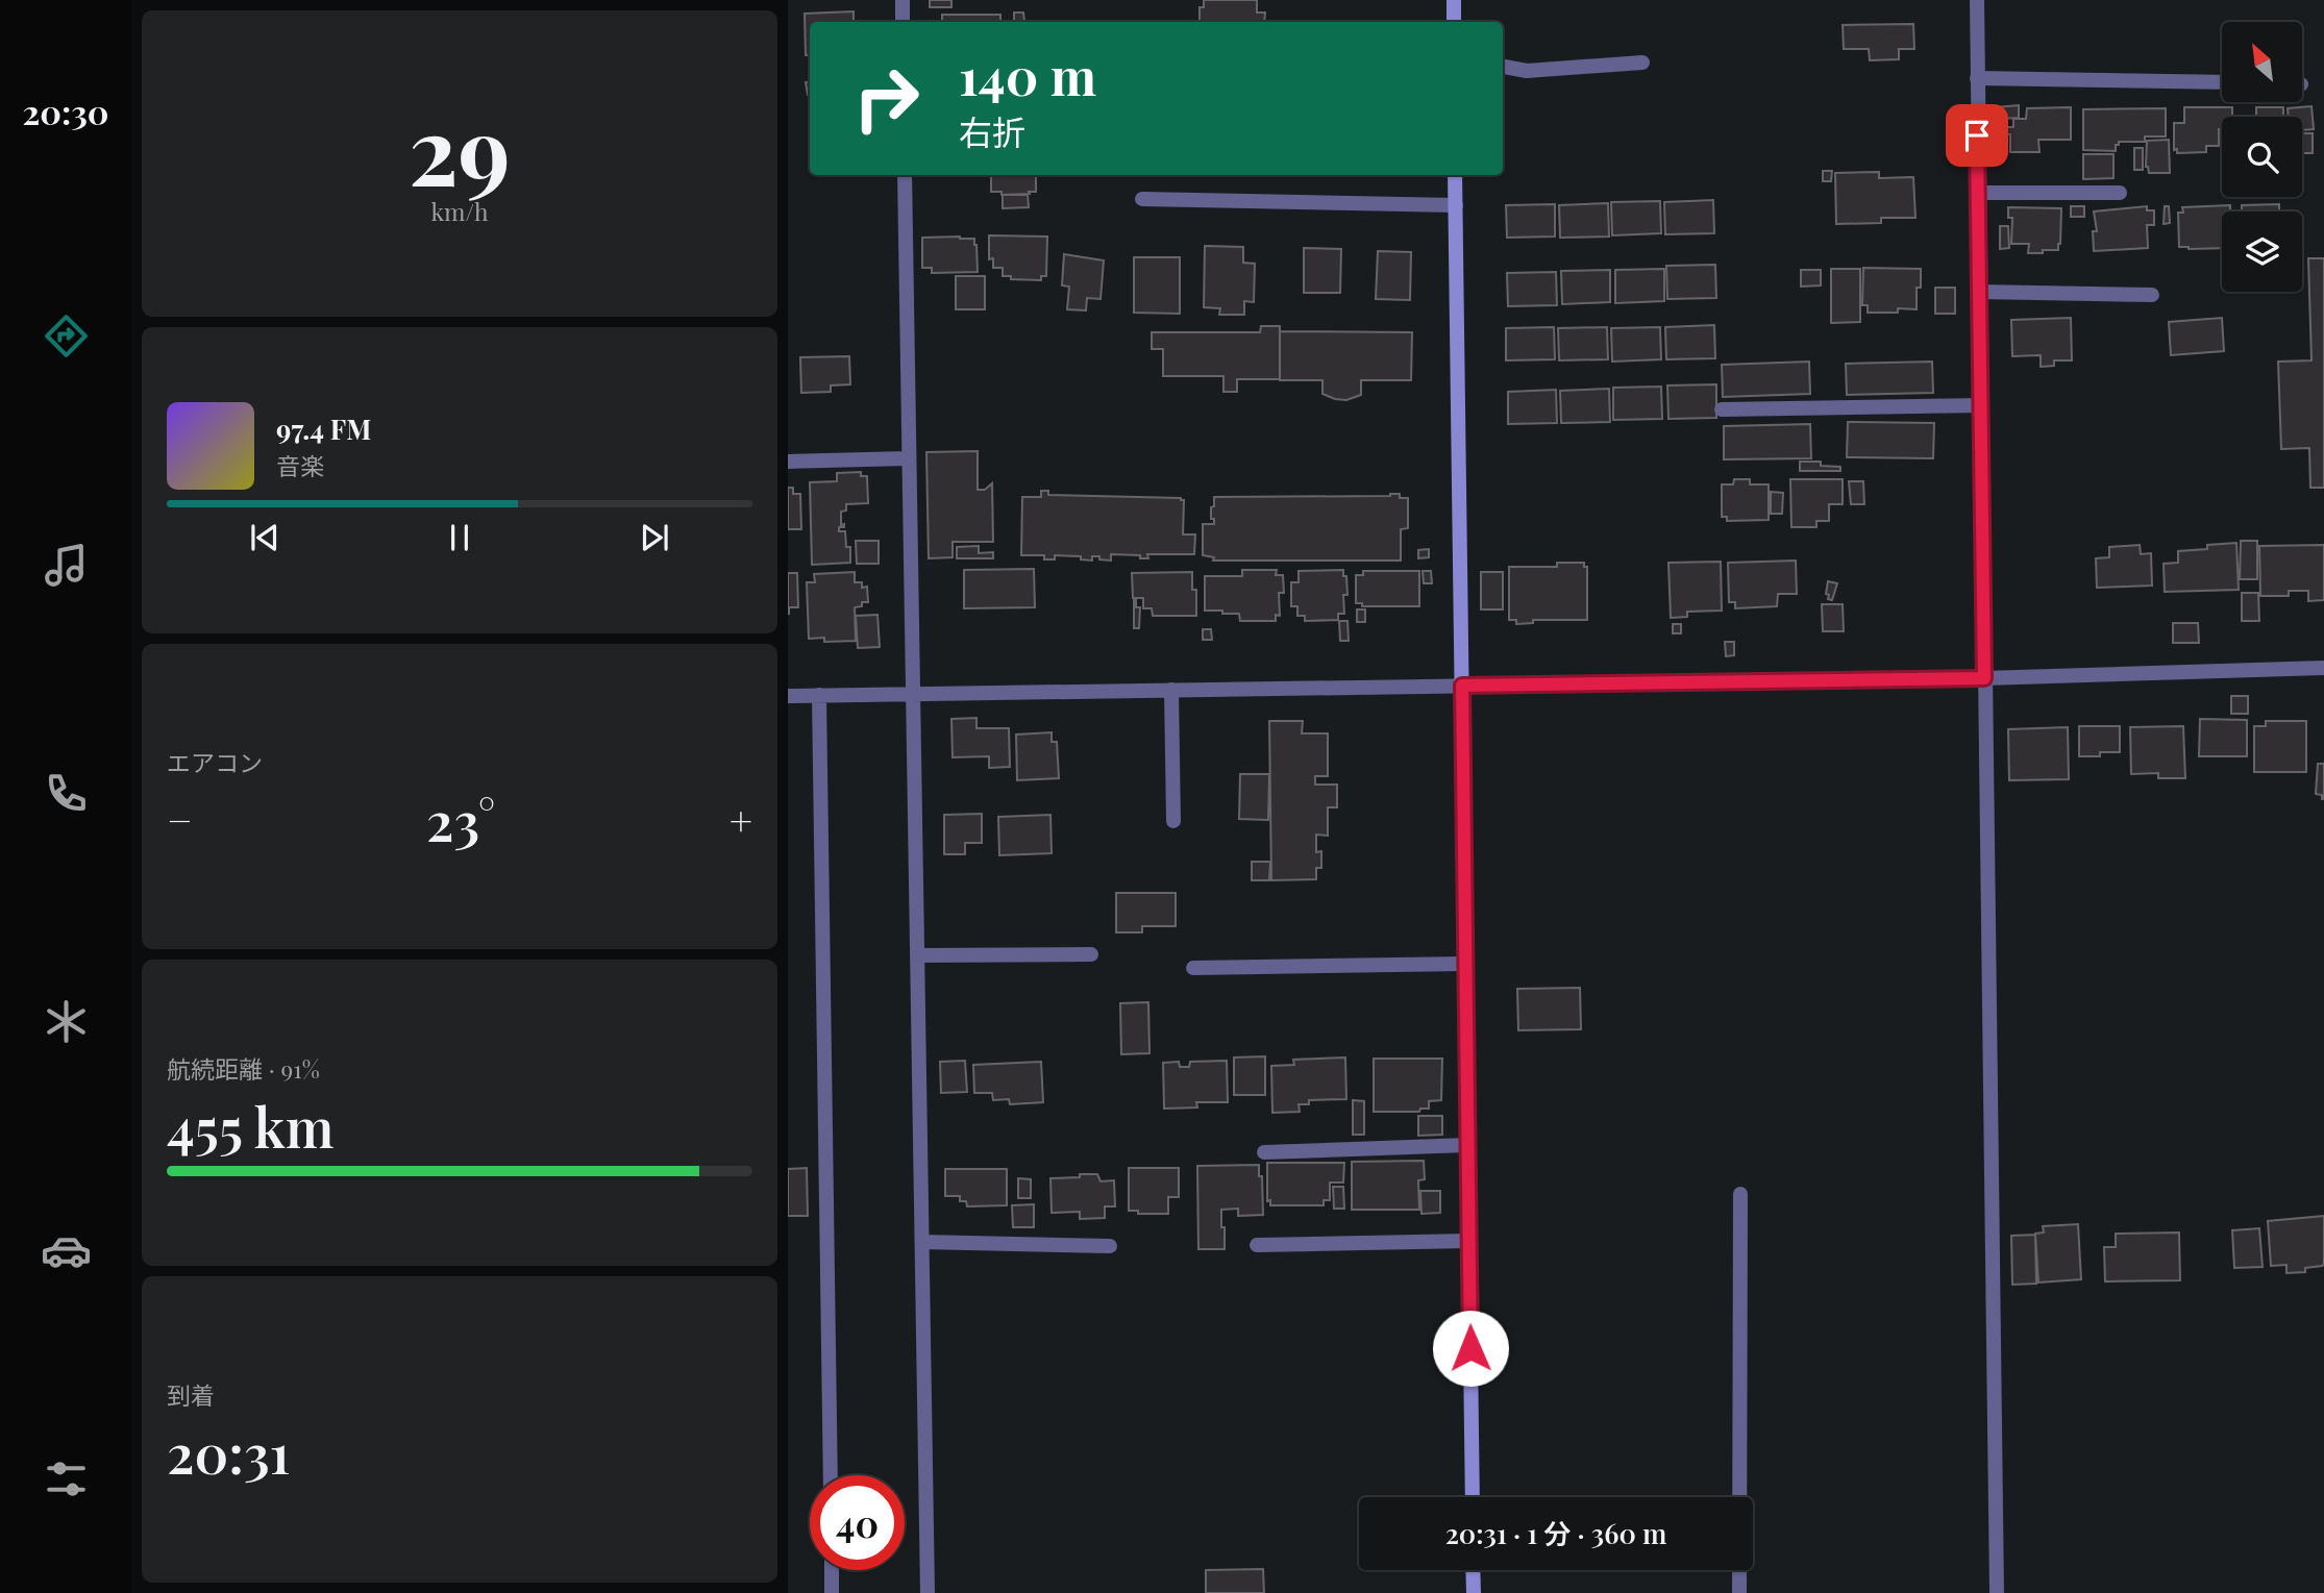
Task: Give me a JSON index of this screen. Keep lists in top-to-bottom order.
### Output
{
  "north": "top left",
  "page": {
    "tabs": "20:30",
    "tile": [
      ["29", "km/h"],
      "エアコン",
      ["航続距離 · 91%", "455 km"],
      ["到着", "20:31"]
    ],
    "turn": ["140 m", "右折"],
    "song": ["97.4 FM", "音楽"],
    "heat": ["−", "23°", "+"],
    "limit": "40",
    "trip": "20:31 · 1 分 · 360 m"
  }
}
